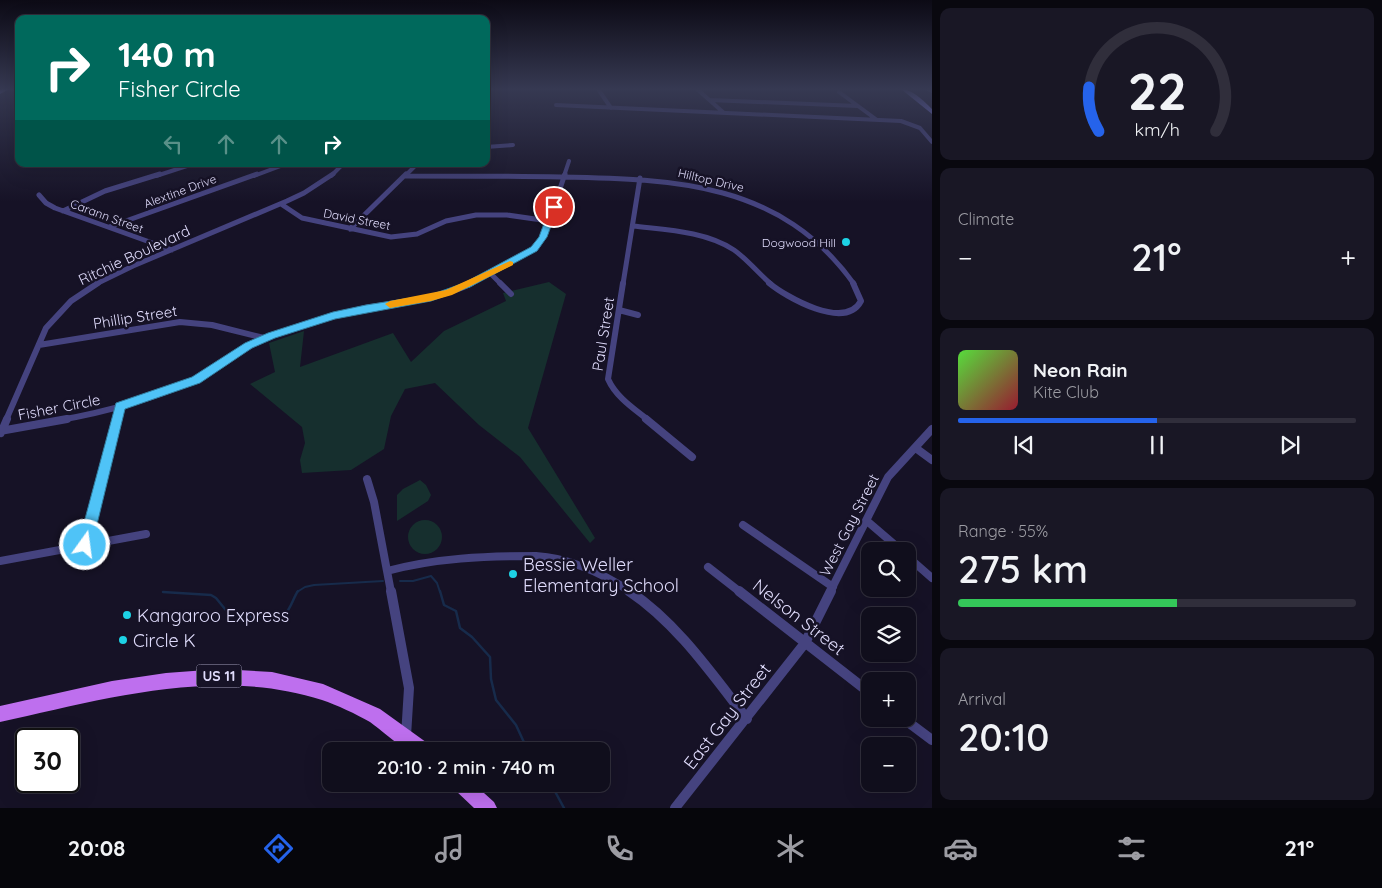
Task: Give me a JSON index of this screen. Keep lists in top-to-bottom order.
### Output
{
  "streets": {
    "main road": ["US 11"],
    "street": [
      "Hilltop Drive",
      "Alextine Drive",
      "Carann Street",
      "David Street",
      "Ritchie Boulevard",
      "Phillip Street",
      "Paul Street",
      "Fisher Circle",
      "West Gay Street",
      "Nelson Street",
      "East Gay Street"
    ]
  },
  "crossings": [
    ["Hilltop Drive", "Paul Street"],
    ["Hilltop Drive", "Fisher Circle"],
    ["Alextine Drive", "Carann Street"],
    ["Carann Street", "Ritchie Boulevard"],
    ["David Street", "Ritchie Boulevard"],
    ["David Street", "Fisher Circle"],
    ["Ritchie Boulevard", "Phillip Street"],
    ["Ritchie Boulevard", "Fisher Circle"],
    ["Phillip Street", "Fisher Circle"],
    ["West Gay Street", "Nelson Street"],
    ["West Gay Street", "East Gay Street"],
    ["Nelson Street", "East Gay Street"]
  ],
  "places": [
    "Dogwood Hill",
    "Bessie Weller Elementary School",
    "Kangaroo Express",
    "Circle K"
  ],
  "page": {
    "turn": ["140 m", "Fisher Circle"],
    "tile": [
      "Climate",
      ["Range · 55%", "275 km"],
      ["Arrival", "20:10"]
    ],
    "heat": ["−", "21°", "+"],
    "song": ["Neon Rain", "Kite Club"],
    "map_buttons": ["+", "−"],
    "limit": "30",
    "trip": "20:10 · 2 min · 740 m",
    "tabs": ["20:08", "21°"],
    "gauge": ["22", "km/h"]
  }
}
